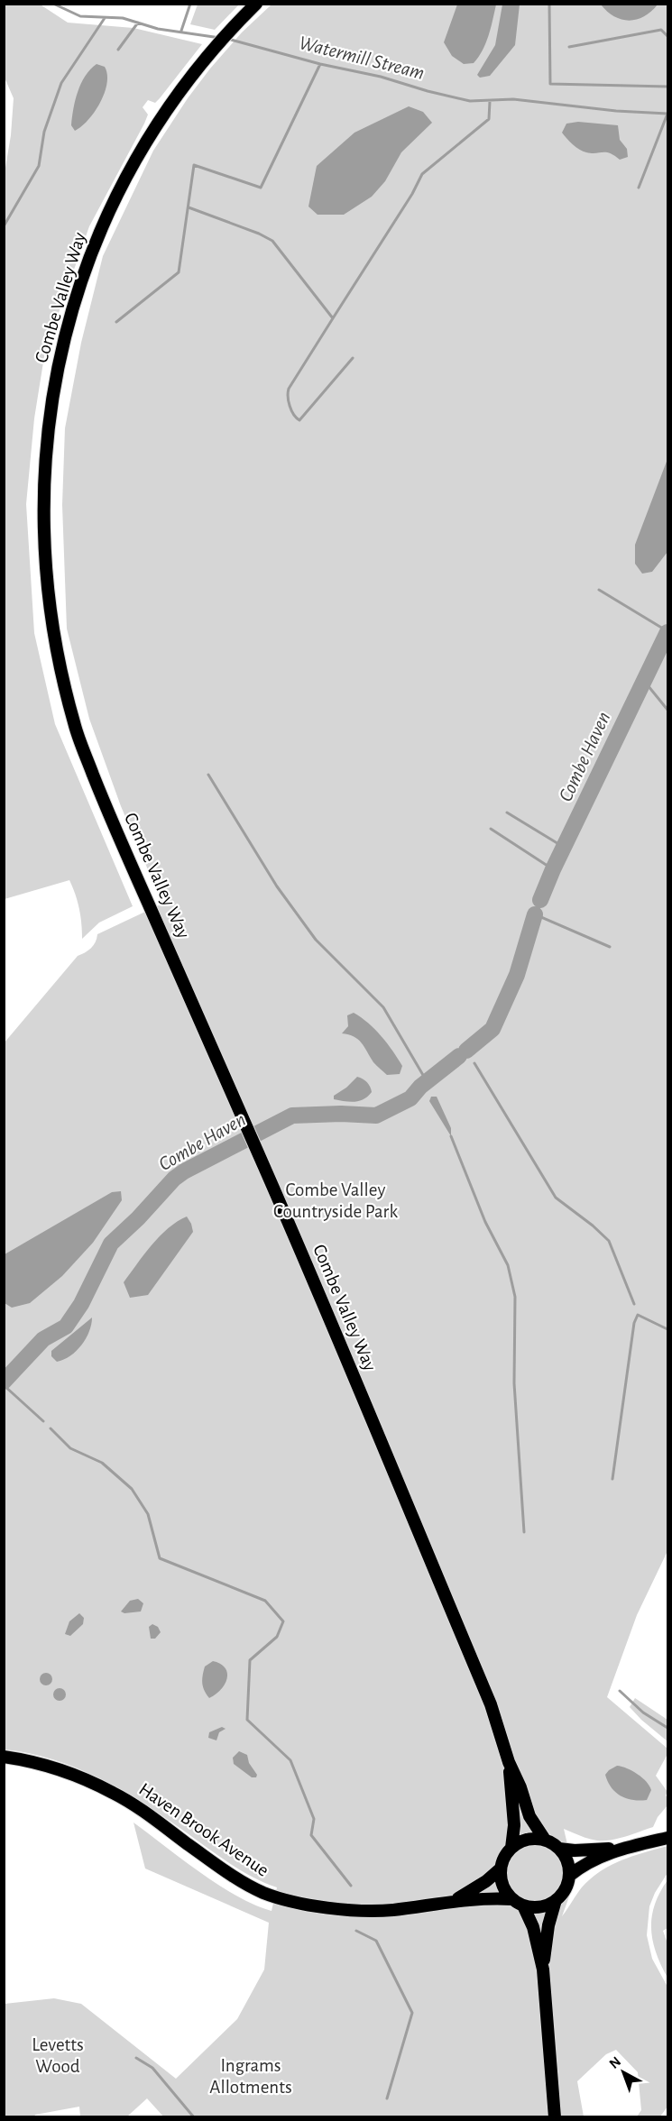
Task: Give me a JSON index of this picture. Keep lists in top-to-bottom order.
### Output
{
  "streets": {
    "main road": ["Combe Valley Way", "Haven Brook Avenue"]
  },
  "crossings": [
    ["Combe Valley Way", "Haven Brook Avenue"]
  ],
  "water": ["Watermill Stream", "Combe Haven"],
  "parks": ["Combe Valley Countryside Park", "Levetts Wood", "Ingrams Allotments"],
  "north": "top left"
}
